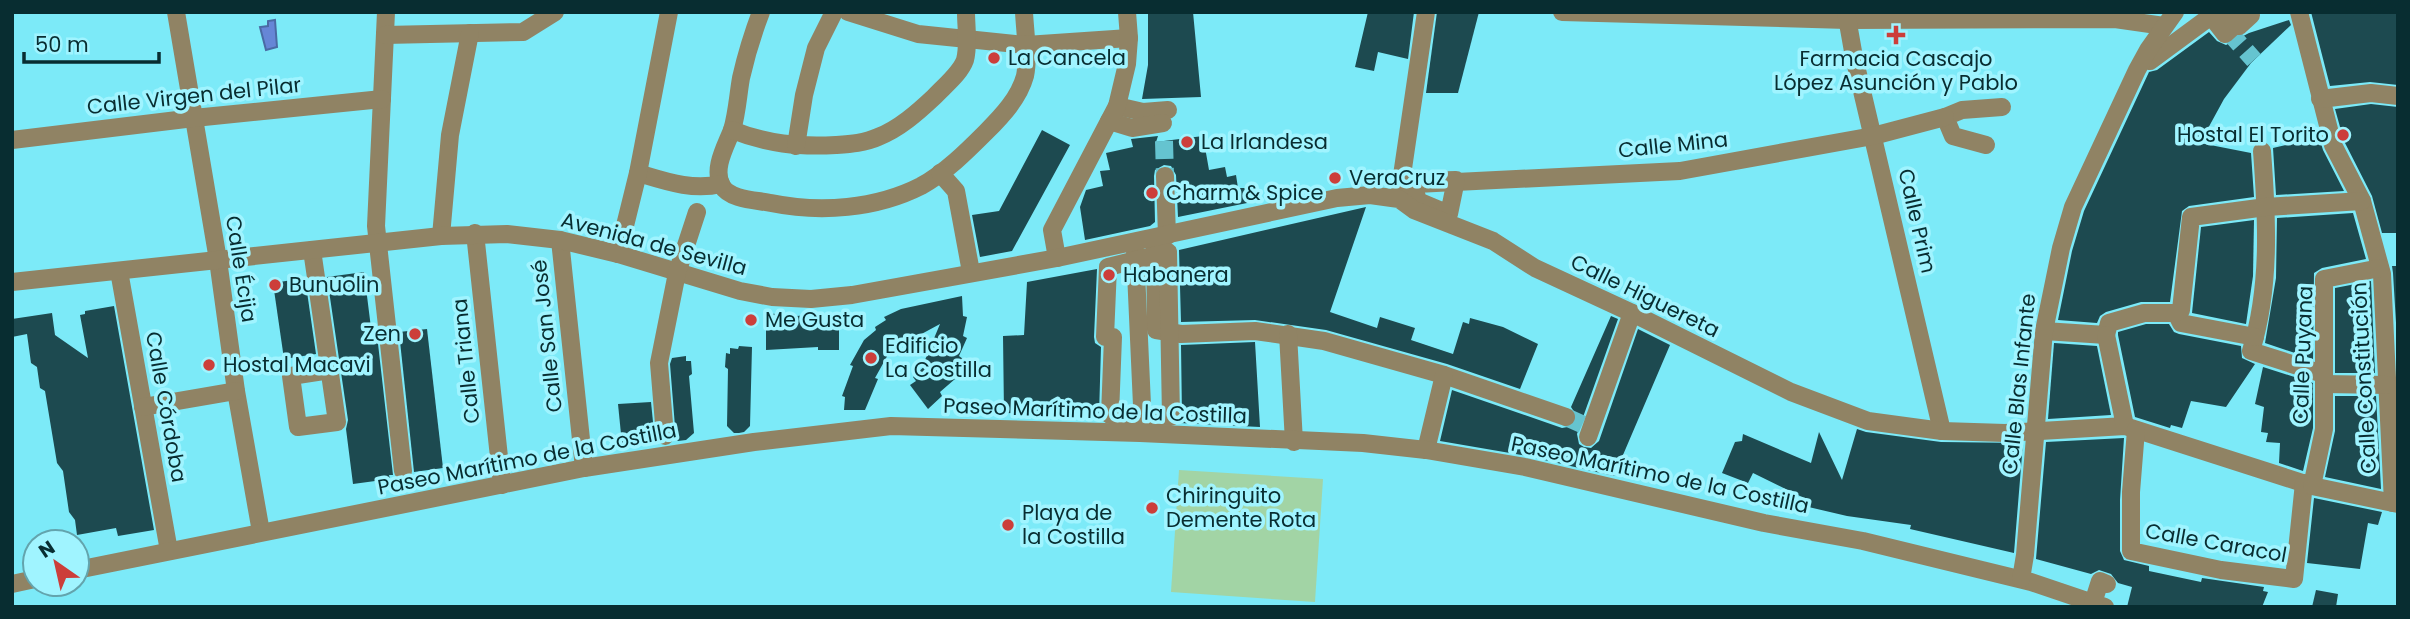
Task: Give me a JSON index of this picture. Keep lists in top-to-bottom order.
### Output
{
  "streets": {
    "street": [
      "Calle Virgen del Pilar",
      "Calle Mina",
      "Calle Prim",
      "Avenida de Sevilla",
      "Calle Écija",
      "Calle Higuereta",
      "Calle San José",
      "Calle Puyana",
      "Calle Triana",
      "Calle Constitución",
      "Calle Blas Infante",
      "Calle Córdoba",
      "Paseo Marítimo de la Costilla",
      "Calle Caracol"
    ]
  },
  "crossings": [
    ["Calle Virgen del Pilar", "Calle Écija"],
    ["Calle Mina", "Calle Prim"],
    ["Calle Prim", "Calle Higuereta"],
    ["Avenida de Sevilla", "Calle Écija"],
    ["Avenida de Sevilla", "Calle Higuereta"],
    ["Avenida de Sevilla", "Calle San José"],
    ["Avenida de Sevilla", "Calle Triana"],
    ["Avenida de Sevilla", "Calle Córdoba"],
    ["Calle Écija", "Paseo Marítimo de la Costilla"],
    ["Calle Higuereta", "Calle Blas Infante"],
    ["Calle Higuereta", "Calle Caracol"],
    ["Calle San José", "Paseo Marítimo de la Costilla"],
    ["Calle Puyana", "Calle Constitución"],
    ["Calle Puyana", "Calle Caracol"],
    ["Calle Triana", "Paseo Marítimo de la Costilla"],
    ["Calle Blas Infante", "Paseo Marítimo de la Costilla"],
    ["Calle Córdoba", "Paseo Marítimo de la Costilla"]
  ],
  "places": {
    "health": ["Farmacia Cascajo López Asunción y Pablo"],
    "other": [
      "La Cancela",
      "Hostal El Torito",
      "La Irlandesa",
      "VeraCruz",
      "Charm & Spice",
      "Habanera",
      "Bunuolin",
      "Me Gusta",
      "Zen",
      "Edificio La Costilla",
      "Hostal Macavi",
      "Chiringuito Demente Rota",
      "Playa de la Costilla"
    ]
  },
  "scale_bar": "50 m",
  "north": "top left"
}
